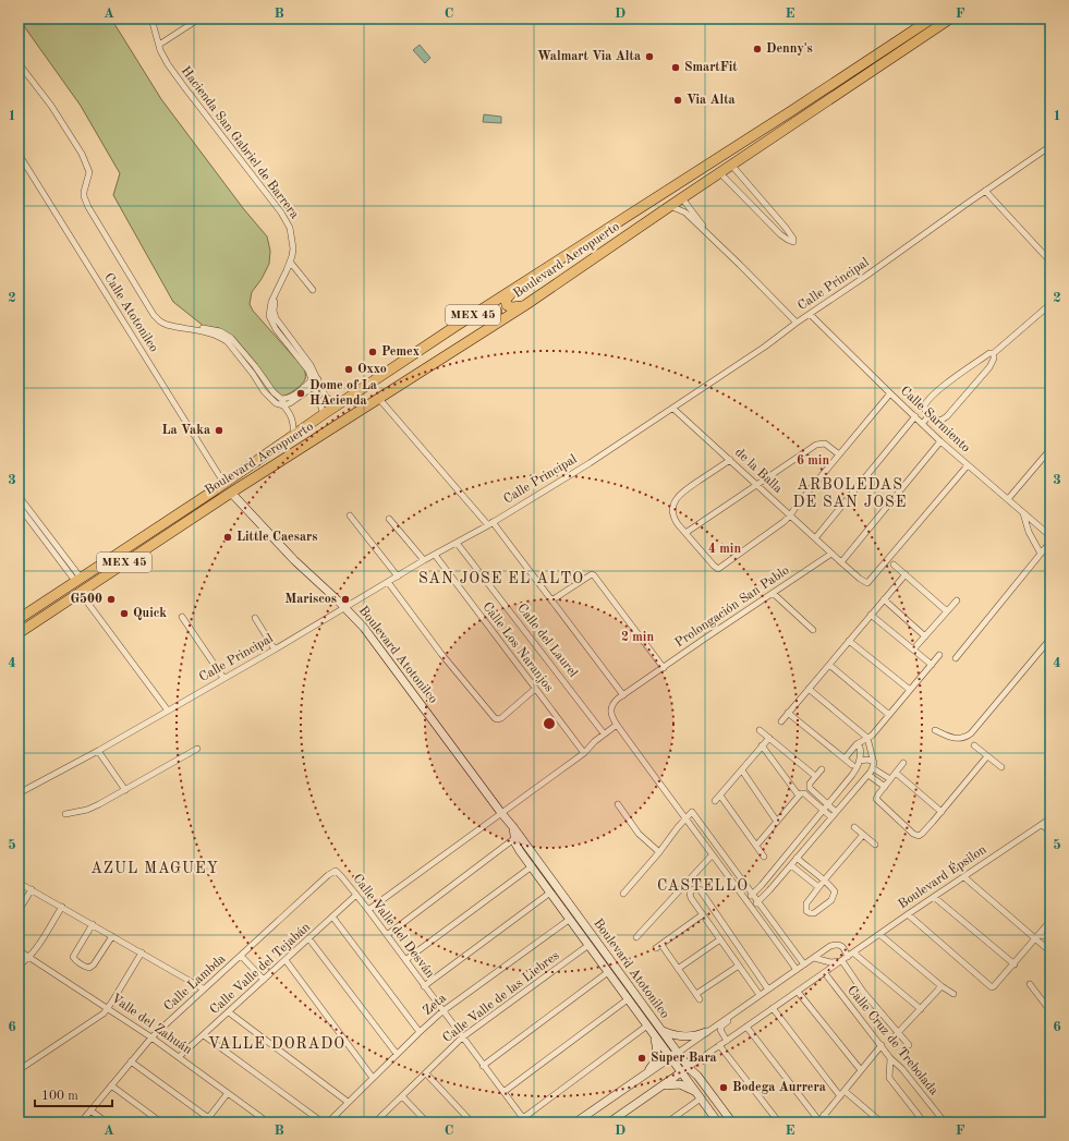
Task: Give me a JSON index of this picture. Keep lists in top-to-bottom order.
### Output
{
  "streets": {
    "highway": ["Boulevard Aeropuerto", "MEX 45"],
    "street": [
      "Hacienda San Gabriel de Barrera",
      "Calle Principal",
      "Calle Atotonilco",
      "Calle Sarmiento",
      "de la Balla",
      "Prolongación San Pablo",
      "Calle del Laurel",
      "Calle Los Naranjos",
      "Boulevard Atotonilco",
      "Boulevard Épsilon",
      "Calle Valle del Desván",
      "Calle Valle del Tejabán",
      "Calle Lambda",
      "Calle Valle de las Liebres",
      "Zeta",
      "Valle del Zahuán",
      "Calle Cruz de Trebolada"
    ]
  },
  "crossings": [
    ["Boulevard Aeropuerto", "Calle Atotonilco"],
    ["Boulevard Aeropuerto", "Boulevard Atotonilco"],
    ["Calle Principal", "Calle Sarmiento"],
    ["Calle Principal", "de la Balla"],
    ["Calle Principal", "Calle del Laurel"],
    ["Calle Principal", "Calle Los Naranjos"],
    ["Calle Principal", "Boulevard Atotonilco"],
    ["Calle Sarmiento", "de la Balla"],
    ["de la Balla", "Prolongación San Pablo"],
    ["Boulevard Atotonilco", "Boulevard Épsilon"],
    ["Boulevard Atotonilco", "Calle Valle de las Liebres"],
    ["Boulevard Atotonilco", "Zeta"],
    ["Boulevard Épsilon", "Calle Cruz de Trebolada"],
    ["Calle Valle del Desván", "Calle Valle del Tejabán"],
    ["Calle Valle del Desván", "Calle Lambda"],
    ["Calle Valle del Desván", "Calle Valle de las Liebres"],
    ["Calle Valle del Desván", "Zeta"],
    ["Calle Valle del Tejabán", "Valle del Zahuán"],
    ["Calle Lambda", "Valle del Zahuán"]
  ],
  "districts": [
    "ARBOLEDAS DE SAN JOSE",
    "SAN JOSE EL ALTO",
    "AZUL MAGUEY",
    "CASTELLO",
    "VALLE DORADO"
  ],
  "places": [
    "Denny's",
    "Walmart Via Alta",
    "SmartFit",
    "Via Alta",
    "Pemex",
    "Oxxo",
    "Dome of La HAcienda",
    "La Vaka",
    "Little Caesars",
    "G500",
    "Mariscos",
    "Quick",
    "Super Bara",
    "Bodega Aurrera"
  ],
  "scale_bar": "100 m",
  "grid": {
    "columns": [
      "A",
      "B",
      "C",
      "D",
      "E",
      "F"
    ],
    "rows": [
      "1",
      "2",
      "3",
      "4",
      "5",
      "6"
    ]
  },
  "rings": ["6 min", "4 min", "2 min"]
}
